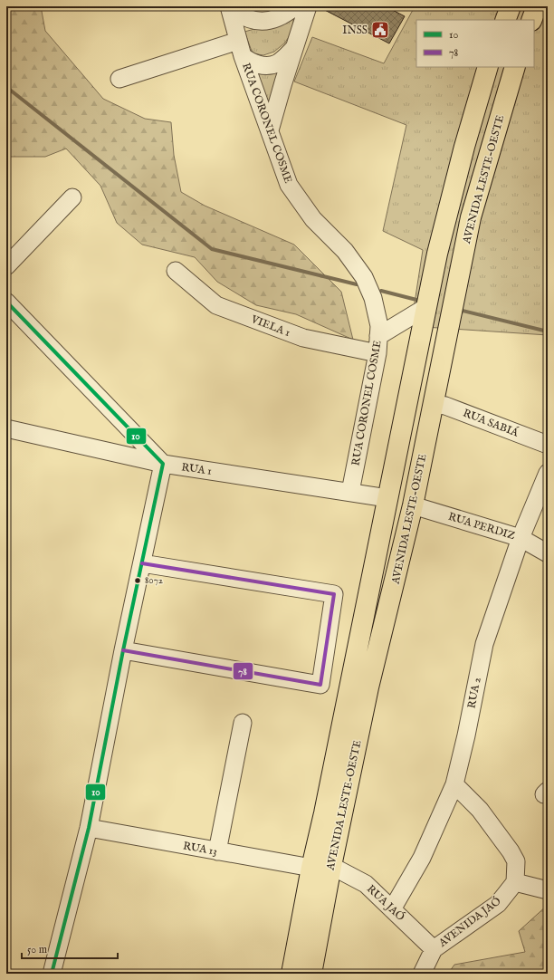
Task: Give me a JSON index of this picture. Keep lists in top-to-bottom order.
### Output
{
  "streets": {
    "main road": ["AVENIDA LESTE-OESTE"],
    "street": [
      "RUA CORONEL COSME",
      "VIELA 1",
      "RUA SABIÁ",
      "RUA 1",
      "RUA PERDIZ",
      "RUA 2",
      "RUA 13",
      "RUA JAÓ",
      "AVENIDA JAÓ"
    ]
  },
  "crossings": [
    ["RUA CORONEL COSME", "VIELA 1"],
    ["RUA CORONEL COSME", "RUA 1"],
    ["AVENIDA LESTE-OESTE", "RUA SABIÁ"],
    ["AVENIDA LESTE-OESTE", "RUA 1"],
    ["AVENIDA LESTE-OESTE", "RUA PERDIZ"],
    ["AVENIDA LESTE-OESTE", "RUA 13"],
    ["AVENIDA LESTE-OESTE", "RUA JAÓ"],
    ["RUA PERDIZ", "RUA 2"],
    ["RUA 2", "RUA JAÓ"],
    ["RUA JAÓ", "AVENIDA JAÓ"]
  ],
  "places": {
    "public building": ["INSS"],
    "other": ["8072"]
  },
  "lines": ["transit line 10", "transit line 78"],
  "legend": ["10", "78"],
  "scale_bar": "50 m"
}
